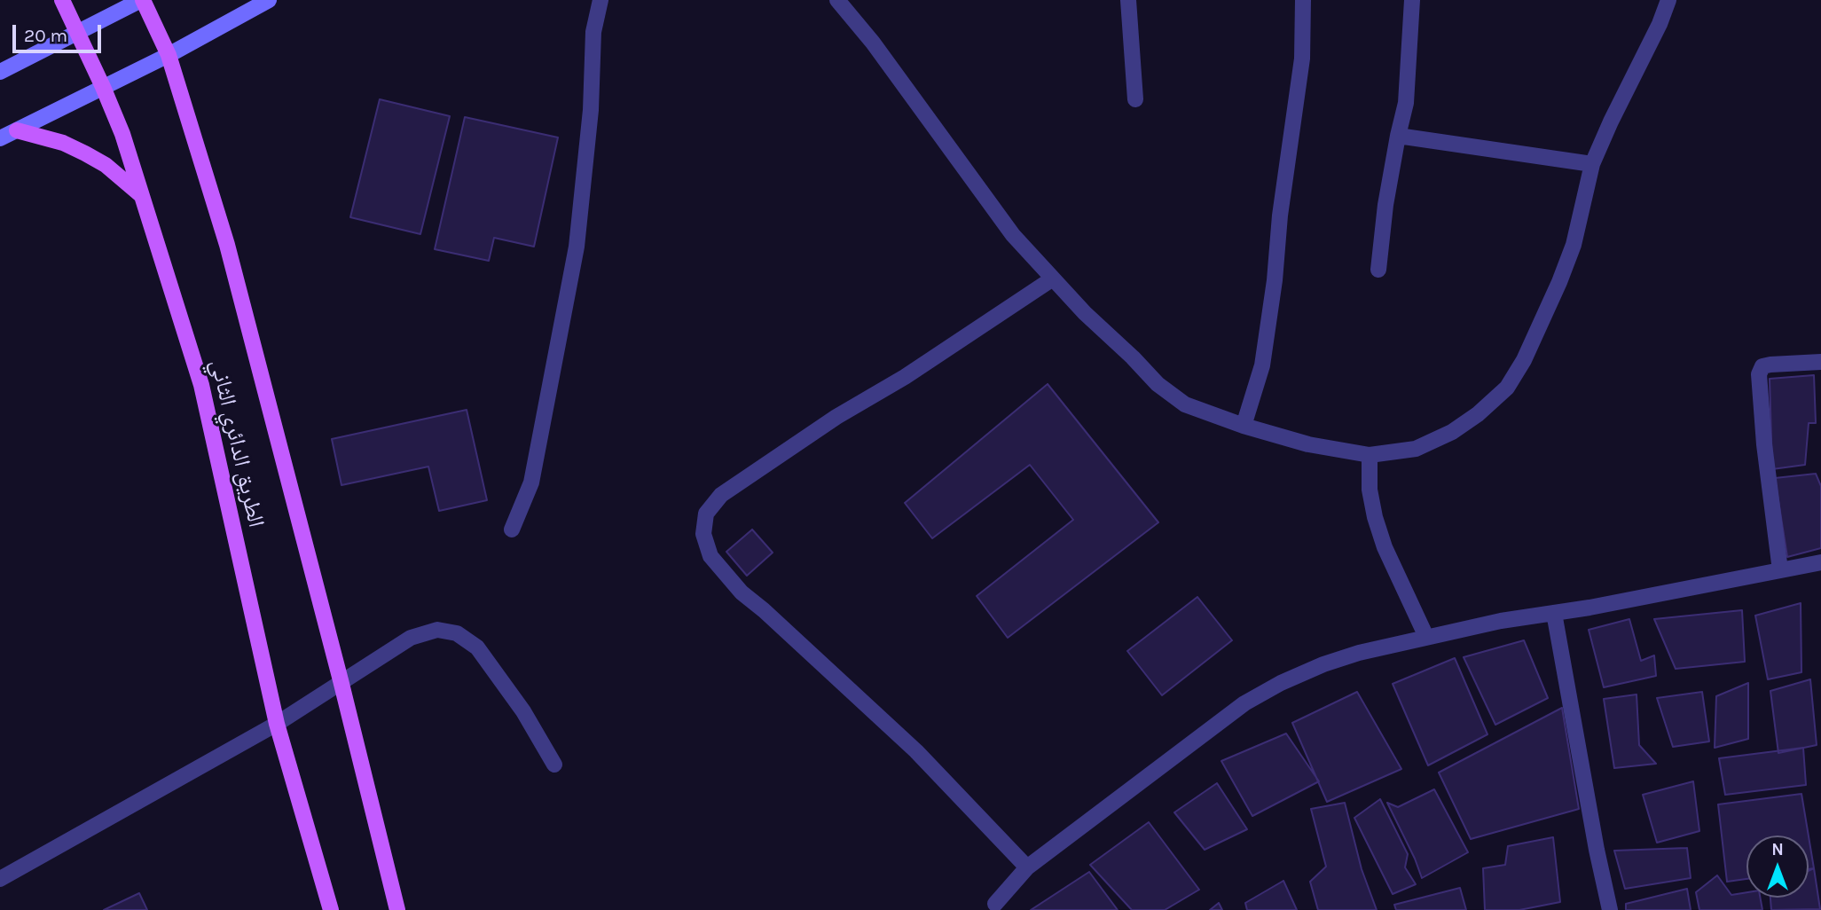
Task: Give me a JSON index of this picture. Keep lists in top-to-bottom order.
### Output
{
  "streets": {
    "main road": ["الطريق الدائري الثاني"]
  },
  "scale_bar": "20 m",
  "north": "top"
}
